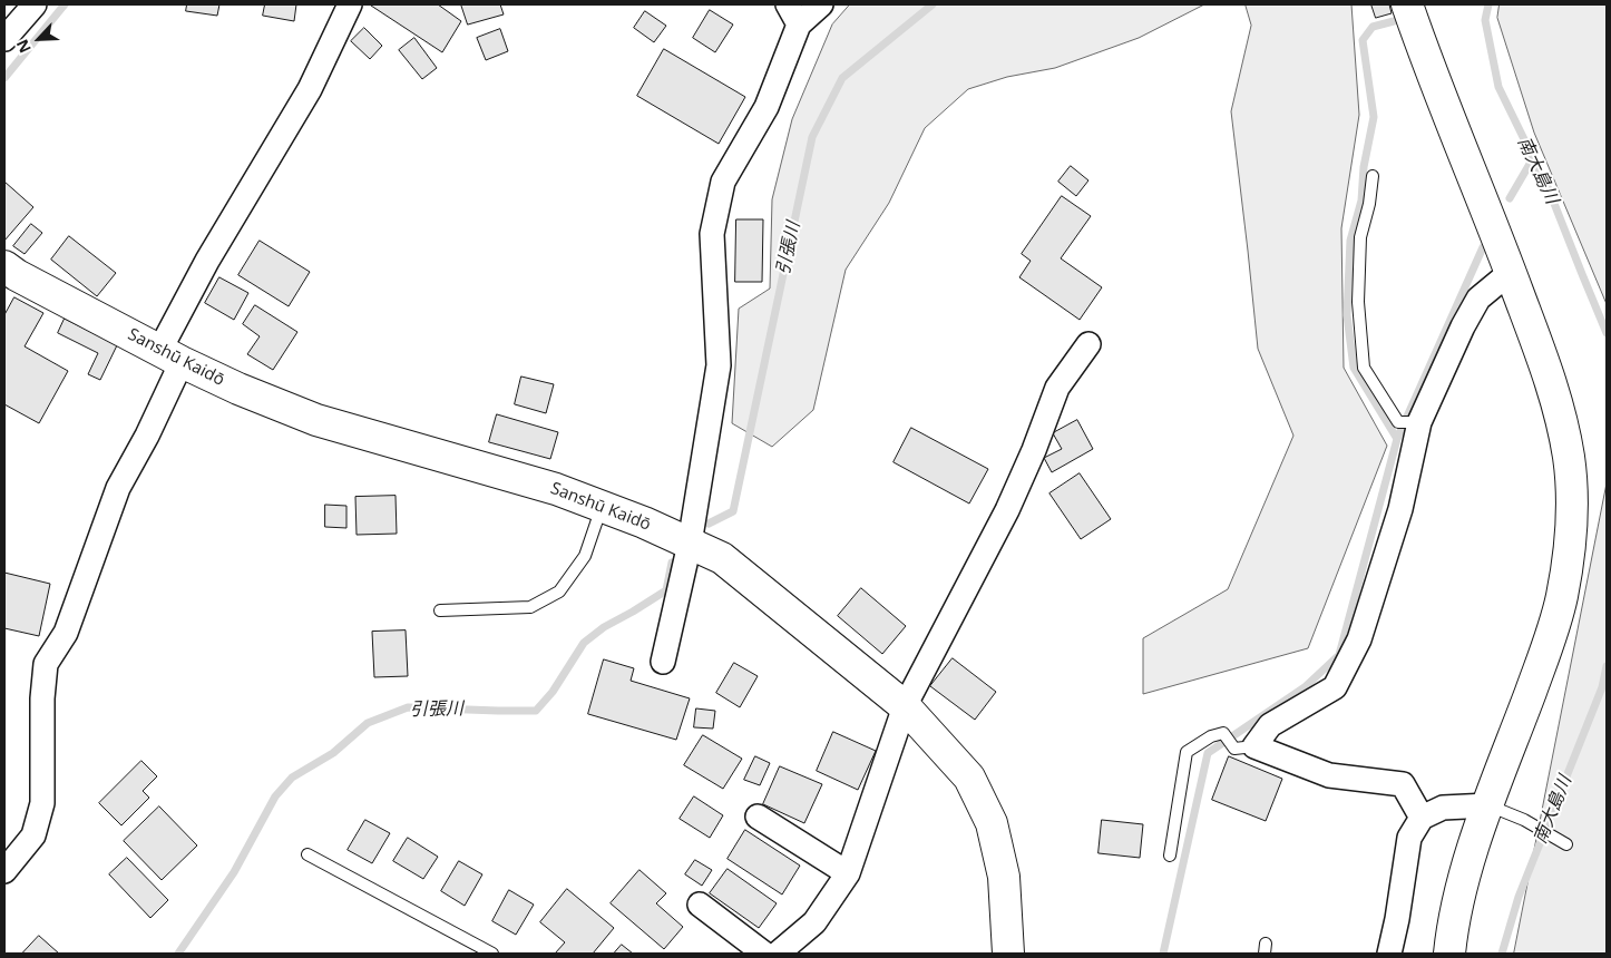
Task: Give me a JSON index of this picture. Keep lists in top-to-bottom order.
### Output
{
  "streets": {
    "main road": ["Sanshū Kaidō"]
  },
  "water": ["南大島川", "引張川"],
  "north": "bottom left"
}
